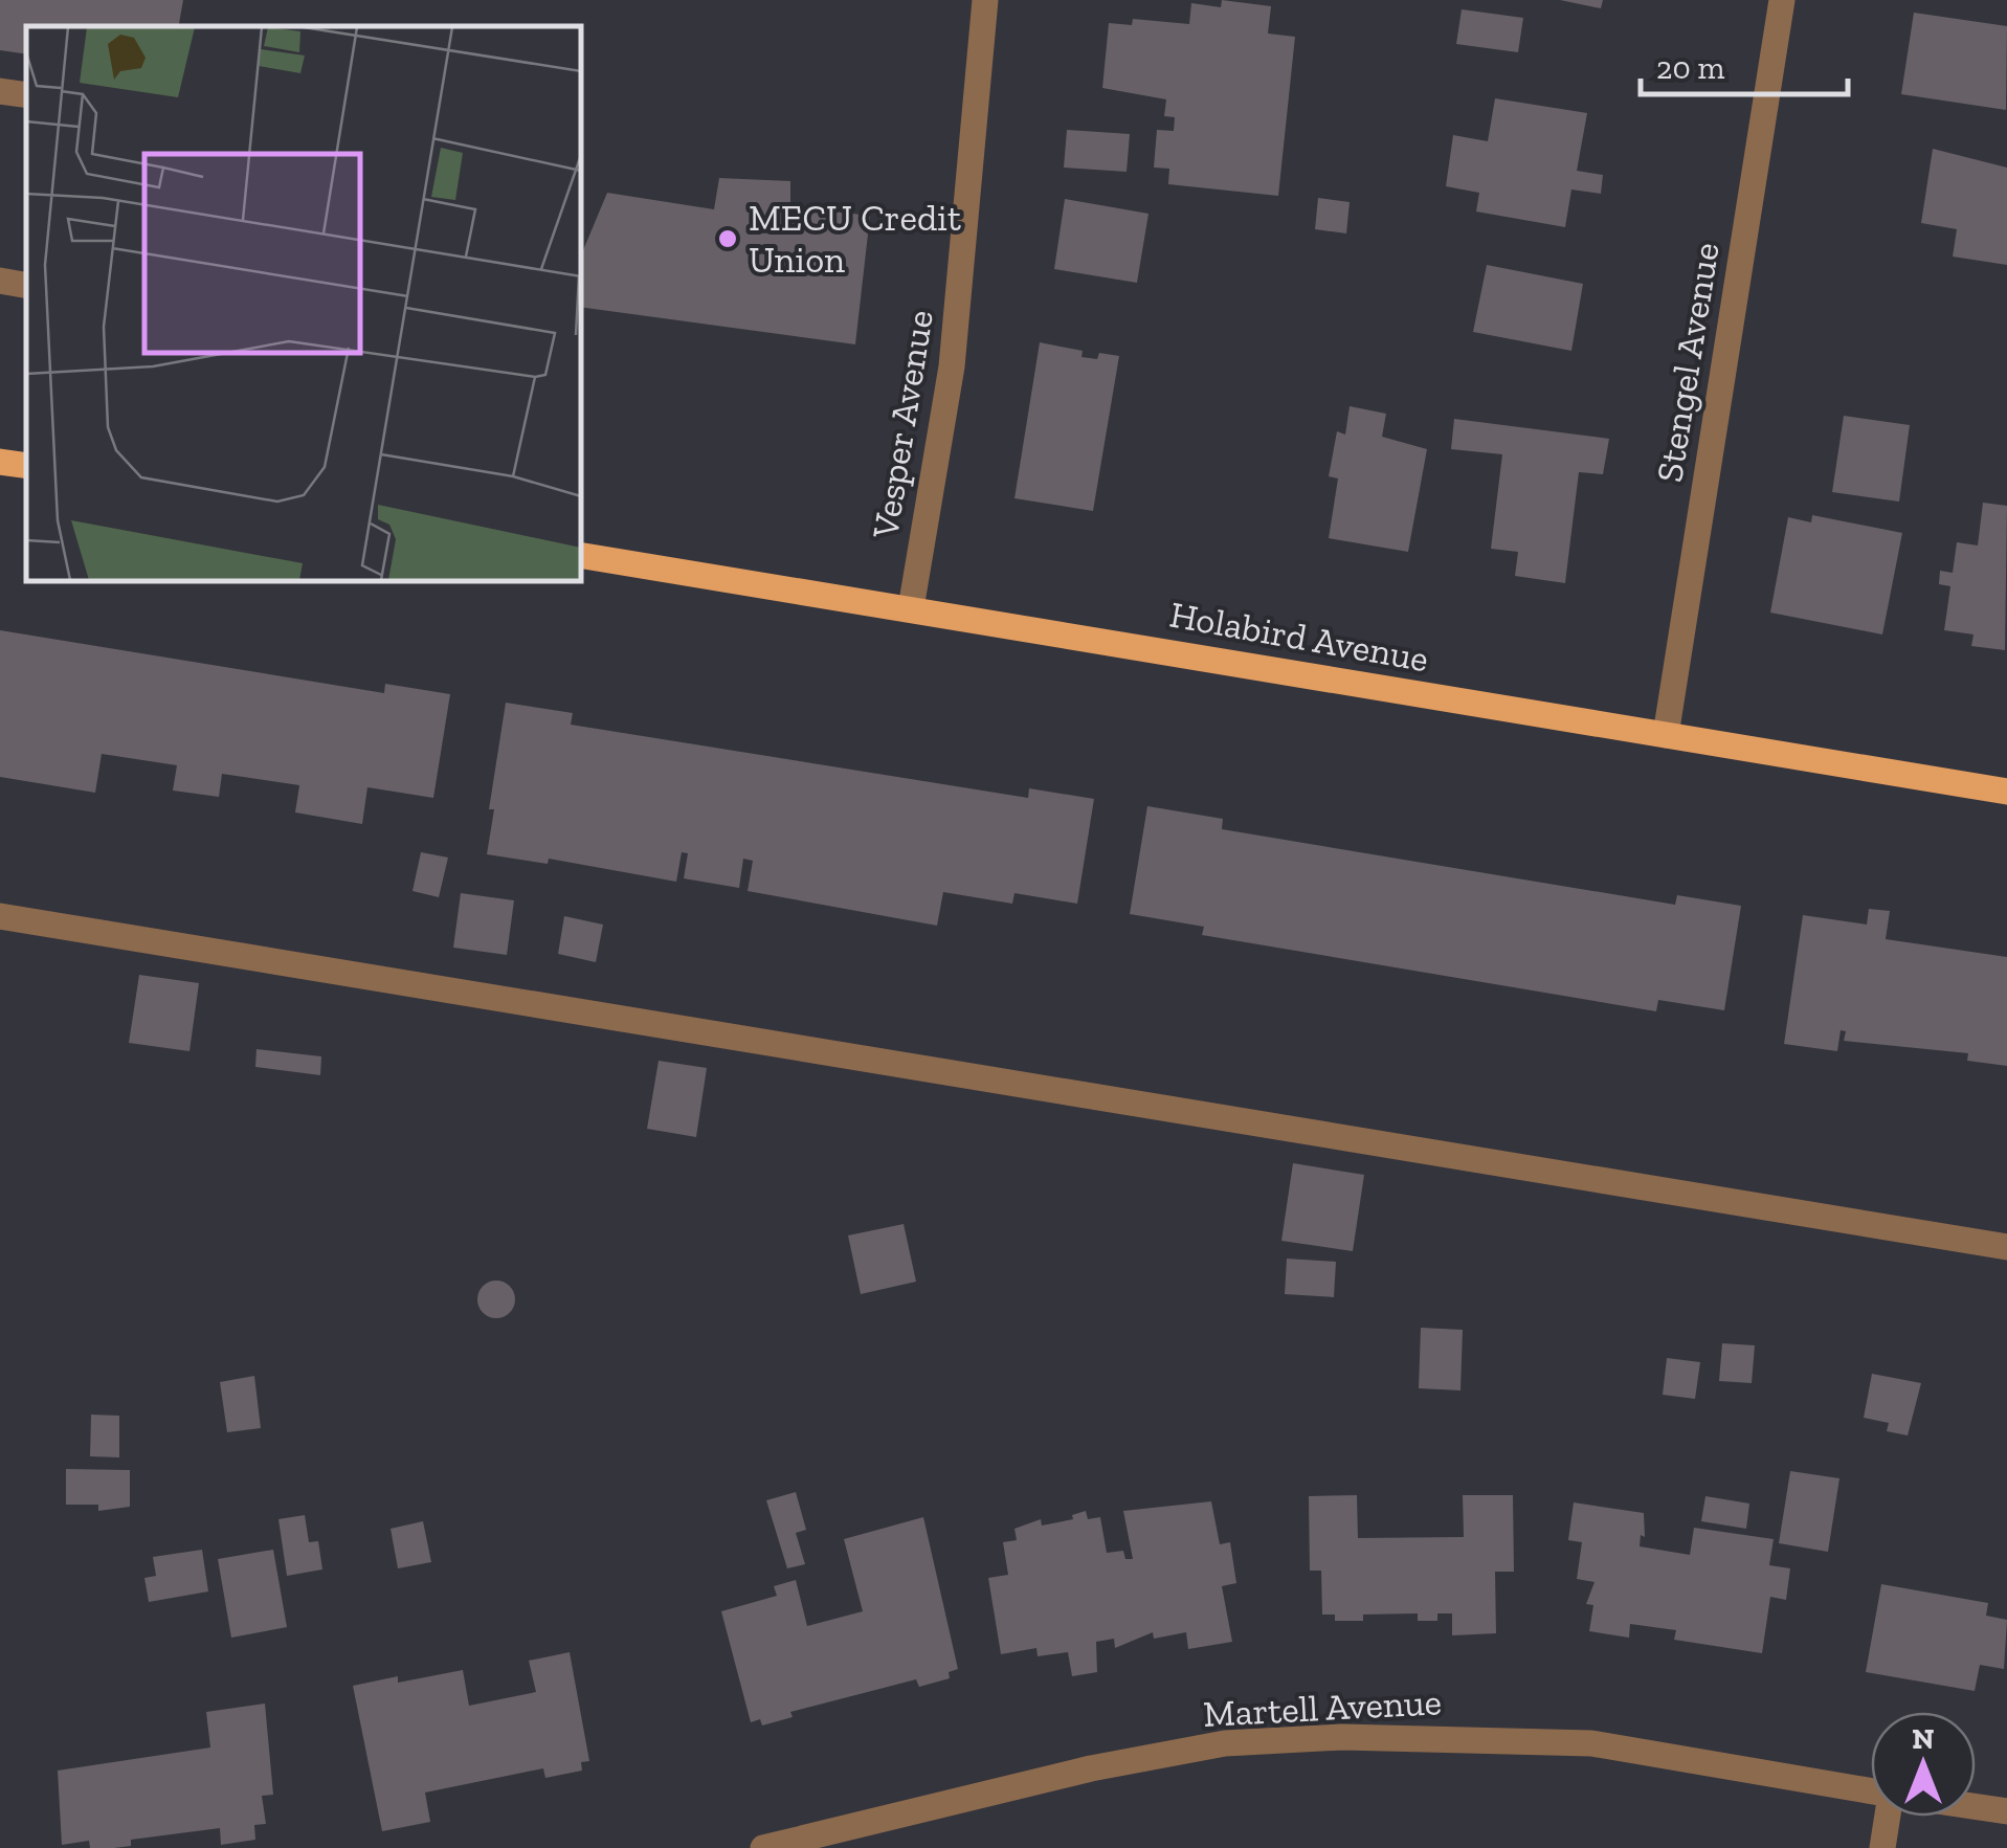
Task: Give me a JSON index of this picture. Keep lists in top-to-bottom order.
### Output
{
  "streets": {
    "main road": ["Holabird Avenue"],
    "street": ["Stengel Avenue", "Vesper Avenue", "Martell Avenue"]
  },
  "crossings": [
    ["Stengel Avenue", "Holabird Avenue"],
    ["Vesper Avenue", "Holabird Avenue"]
  ],
  "places": ["MECU Credit Union"],
  "scale_bar": "20 m",
  "north": "top"
}
